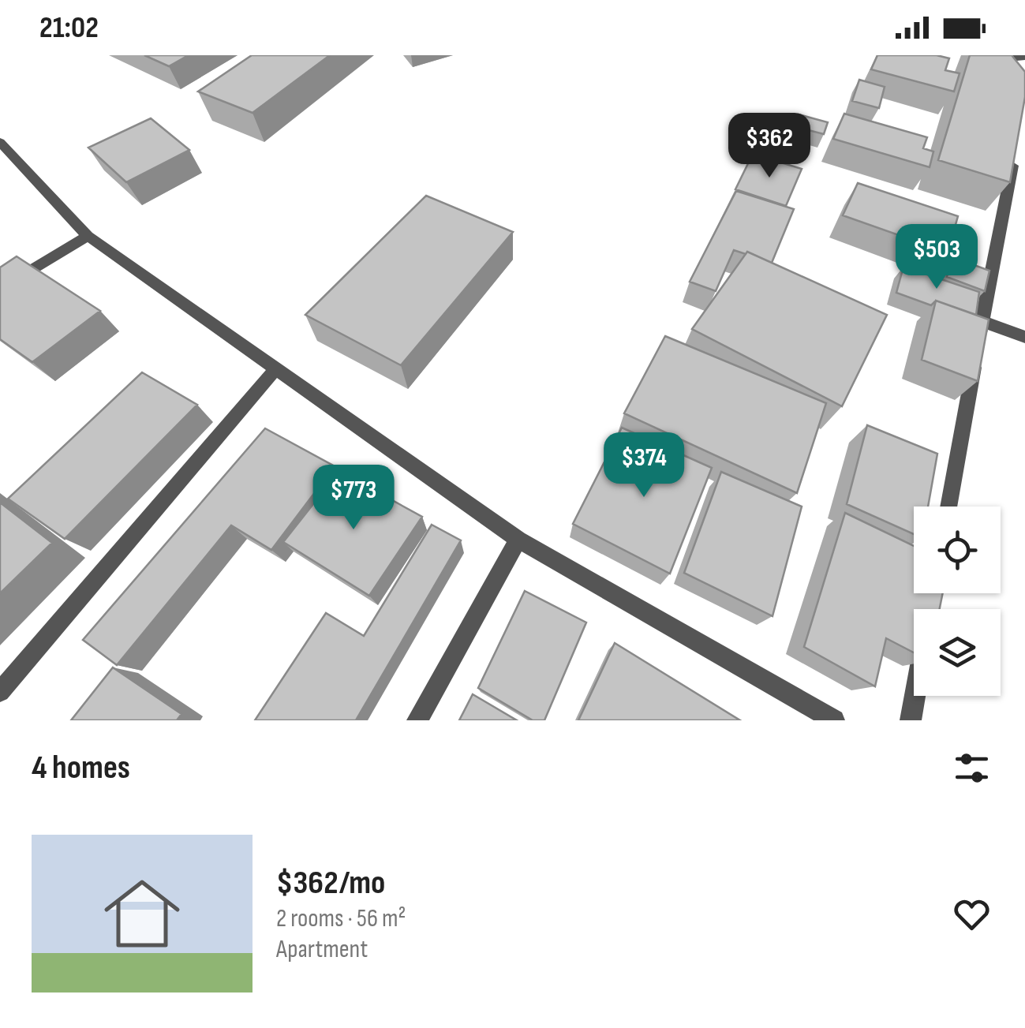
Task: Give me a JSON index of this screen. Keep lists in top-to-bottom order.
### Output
{
  "page": {
    "status": "21:02",
    "price": [
      "$362",
      "$503",
      "$374",
      "$773"
    ],
    "heading": "4 homes",
    "list": [
      {
        "name": "$362/mo",
        "note": "2 rooms · 56 m² · Apartment"
      }
    ]
  }
}
